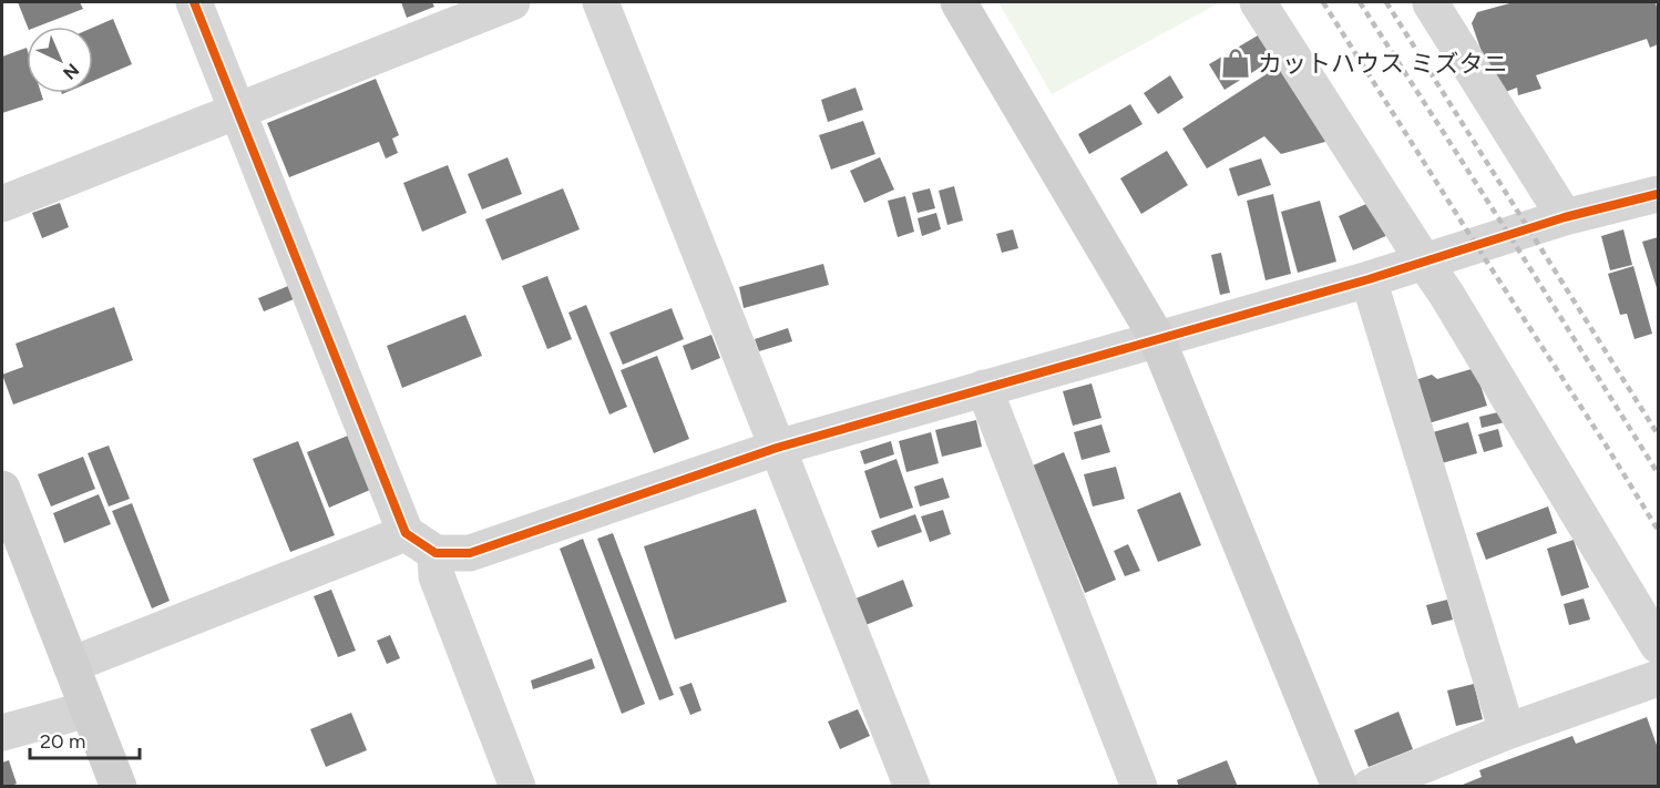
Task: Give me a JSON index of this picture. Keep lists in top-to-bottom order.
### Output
{
  "places": {
    "shop": ["カットハウス ミズタニ"]
  },
  "scale_bar": "20 m",
  "north": "bottom right"
}
